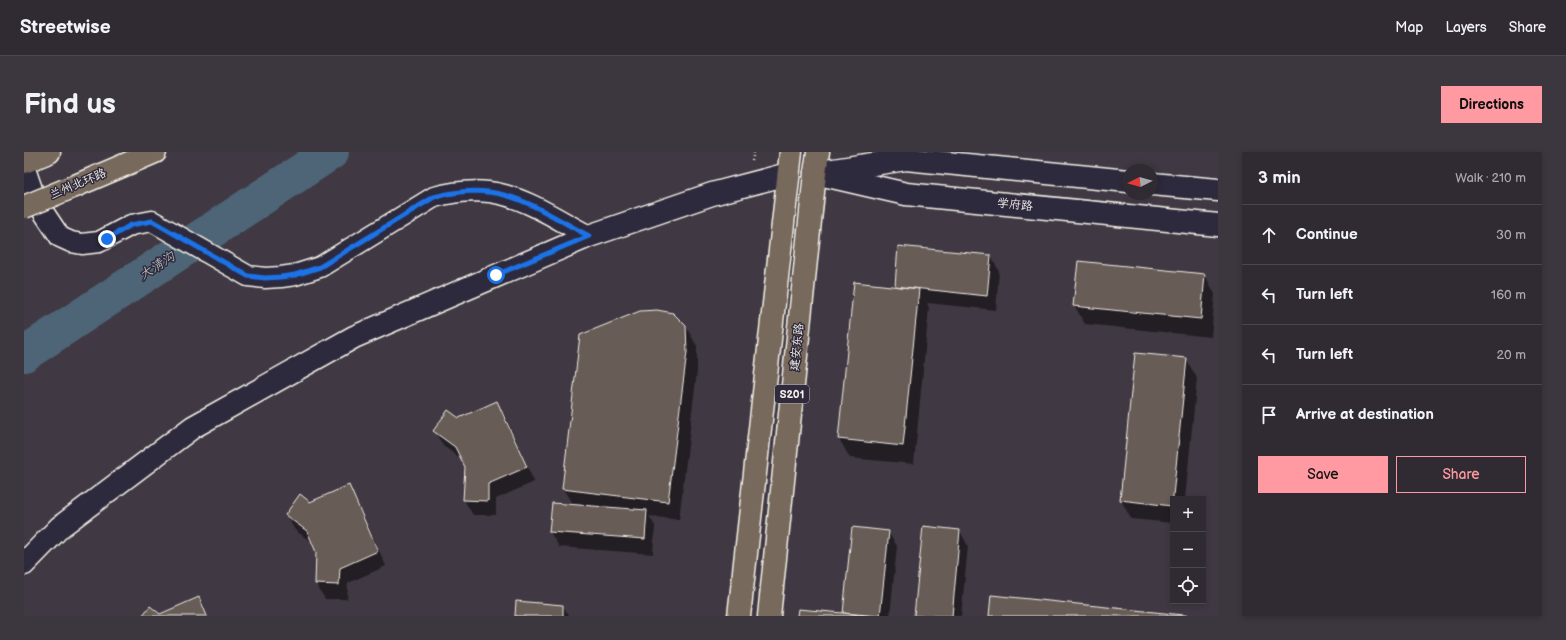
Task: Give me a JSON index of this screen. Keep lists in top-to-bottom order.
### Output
{
  "streets": {
    "main road": [
      "兰州北环路",
      "学府路",
      "建安东路",
      "S201"
    ]
  },
  "crossings": [
    ["学府路", "建安东路"]
  ],
  "water": ["大清沟"],
  "north": "left",
  "page": {
    "header": "Streetwise",
    "nav": ["Map", "Layers", "Share"],
    "buttons": [
      "Directions",
      ["Save", "Share"]
    ],
    "title": "Find us",
    "heading": ["3 min", "Walk · 210 m"],
    "list": [
      ["Continue", "30 m"],
      ["Turn left", "160 m"],
      ["Turn left", "20 m"],
      "Arrive at destination"
    ],
    "map_buttons": ["+", "−"]
  }
}
